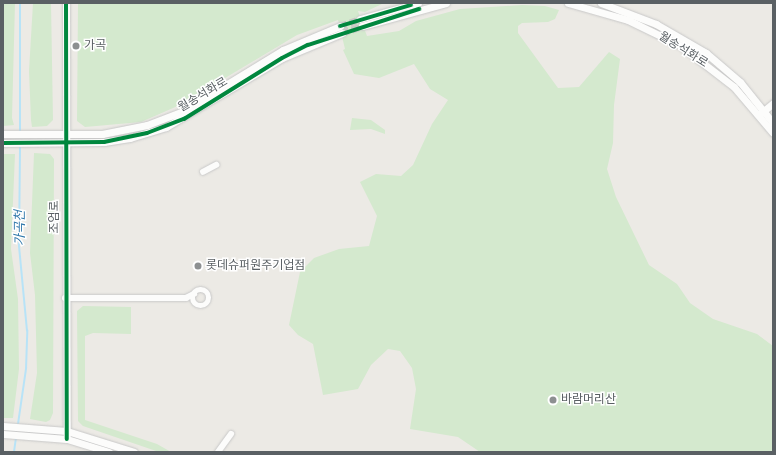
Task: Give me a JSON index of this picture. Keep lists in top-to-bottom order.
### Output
{
  "streets": {
    "street": ["월송석화로", "조엄로"]
  },
  "crossings": [
    ["월송석화로", "조엄로"]
  ],
  "water": ["가곡천"],
  "places": ["가곡", "롯데슈퍼원주기업점", "바람머리산"]
}
